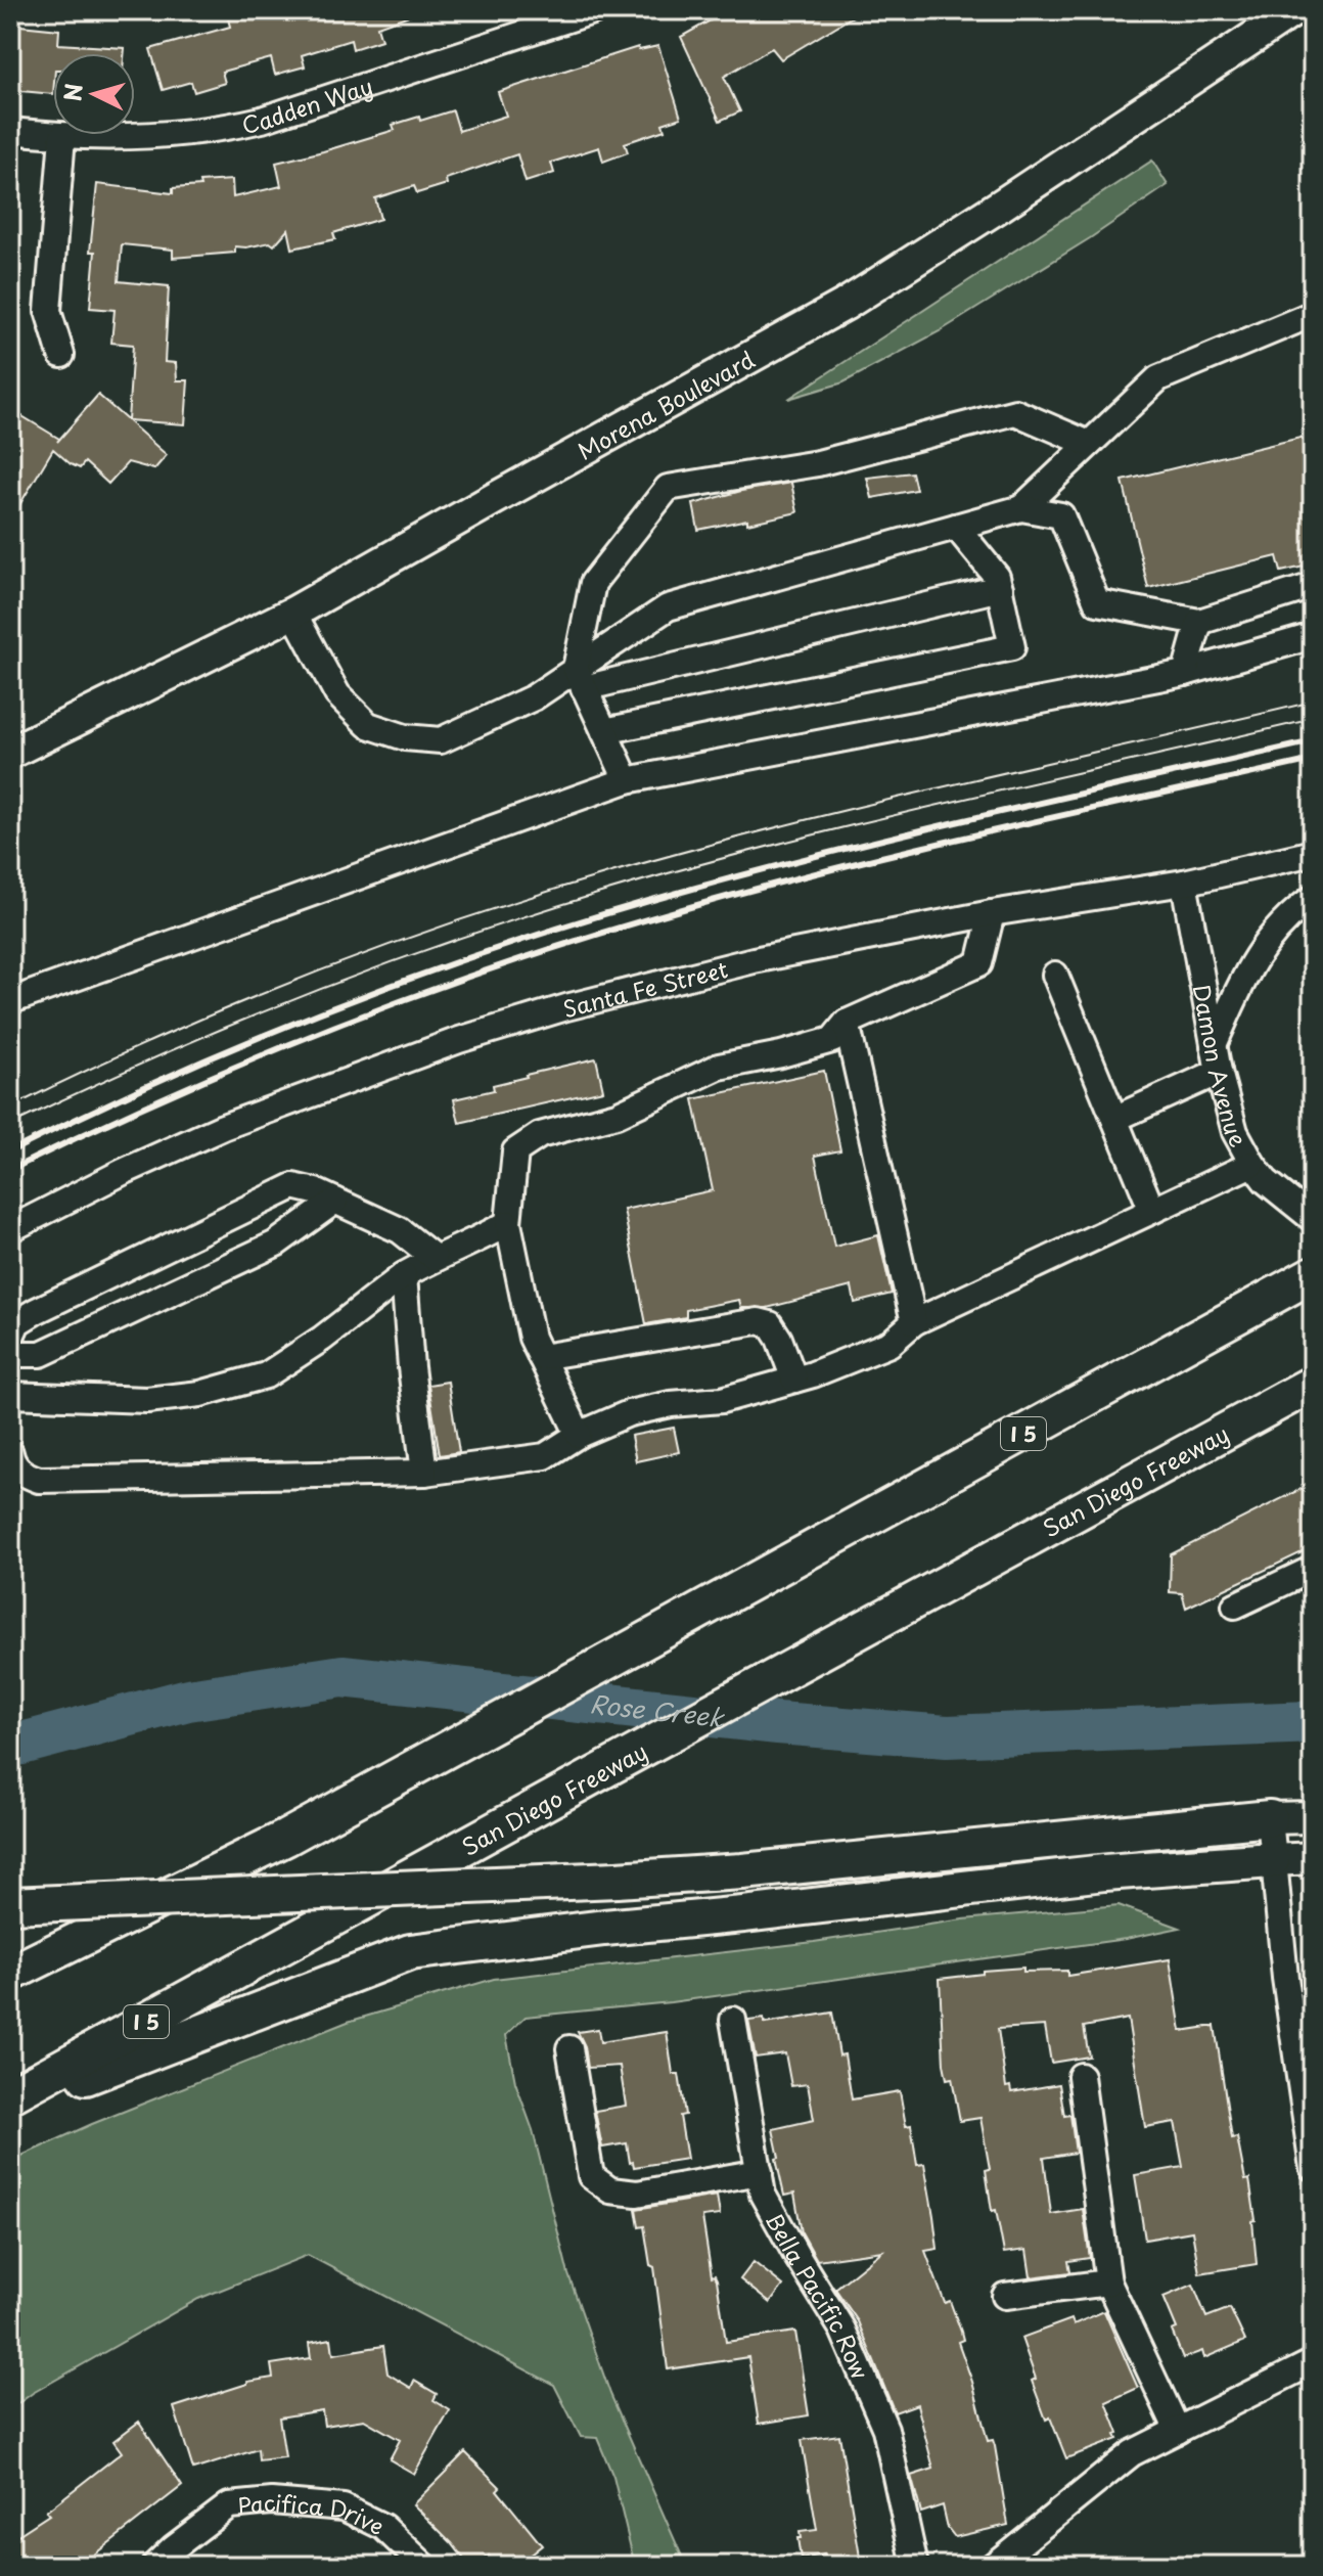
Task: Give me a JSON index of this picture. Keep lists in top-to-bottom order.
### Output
{
  "streets": {
    "highway": ["I 5", "San Diego Freeway"],
    "main road": ["Morena Boulevard"],
    "street": [
      "Cadden Way",
      "Santa Fe Street",
      "Damon Avenue",
      "Bella Pacific Row",
      "Pacifica Drive"
    ]
  },
  "crossings": [
    ["Santa Fe Street", "Damon Avenue"]
  ],
  "water": ["Rose Creek"],
  "north": "left"
}
